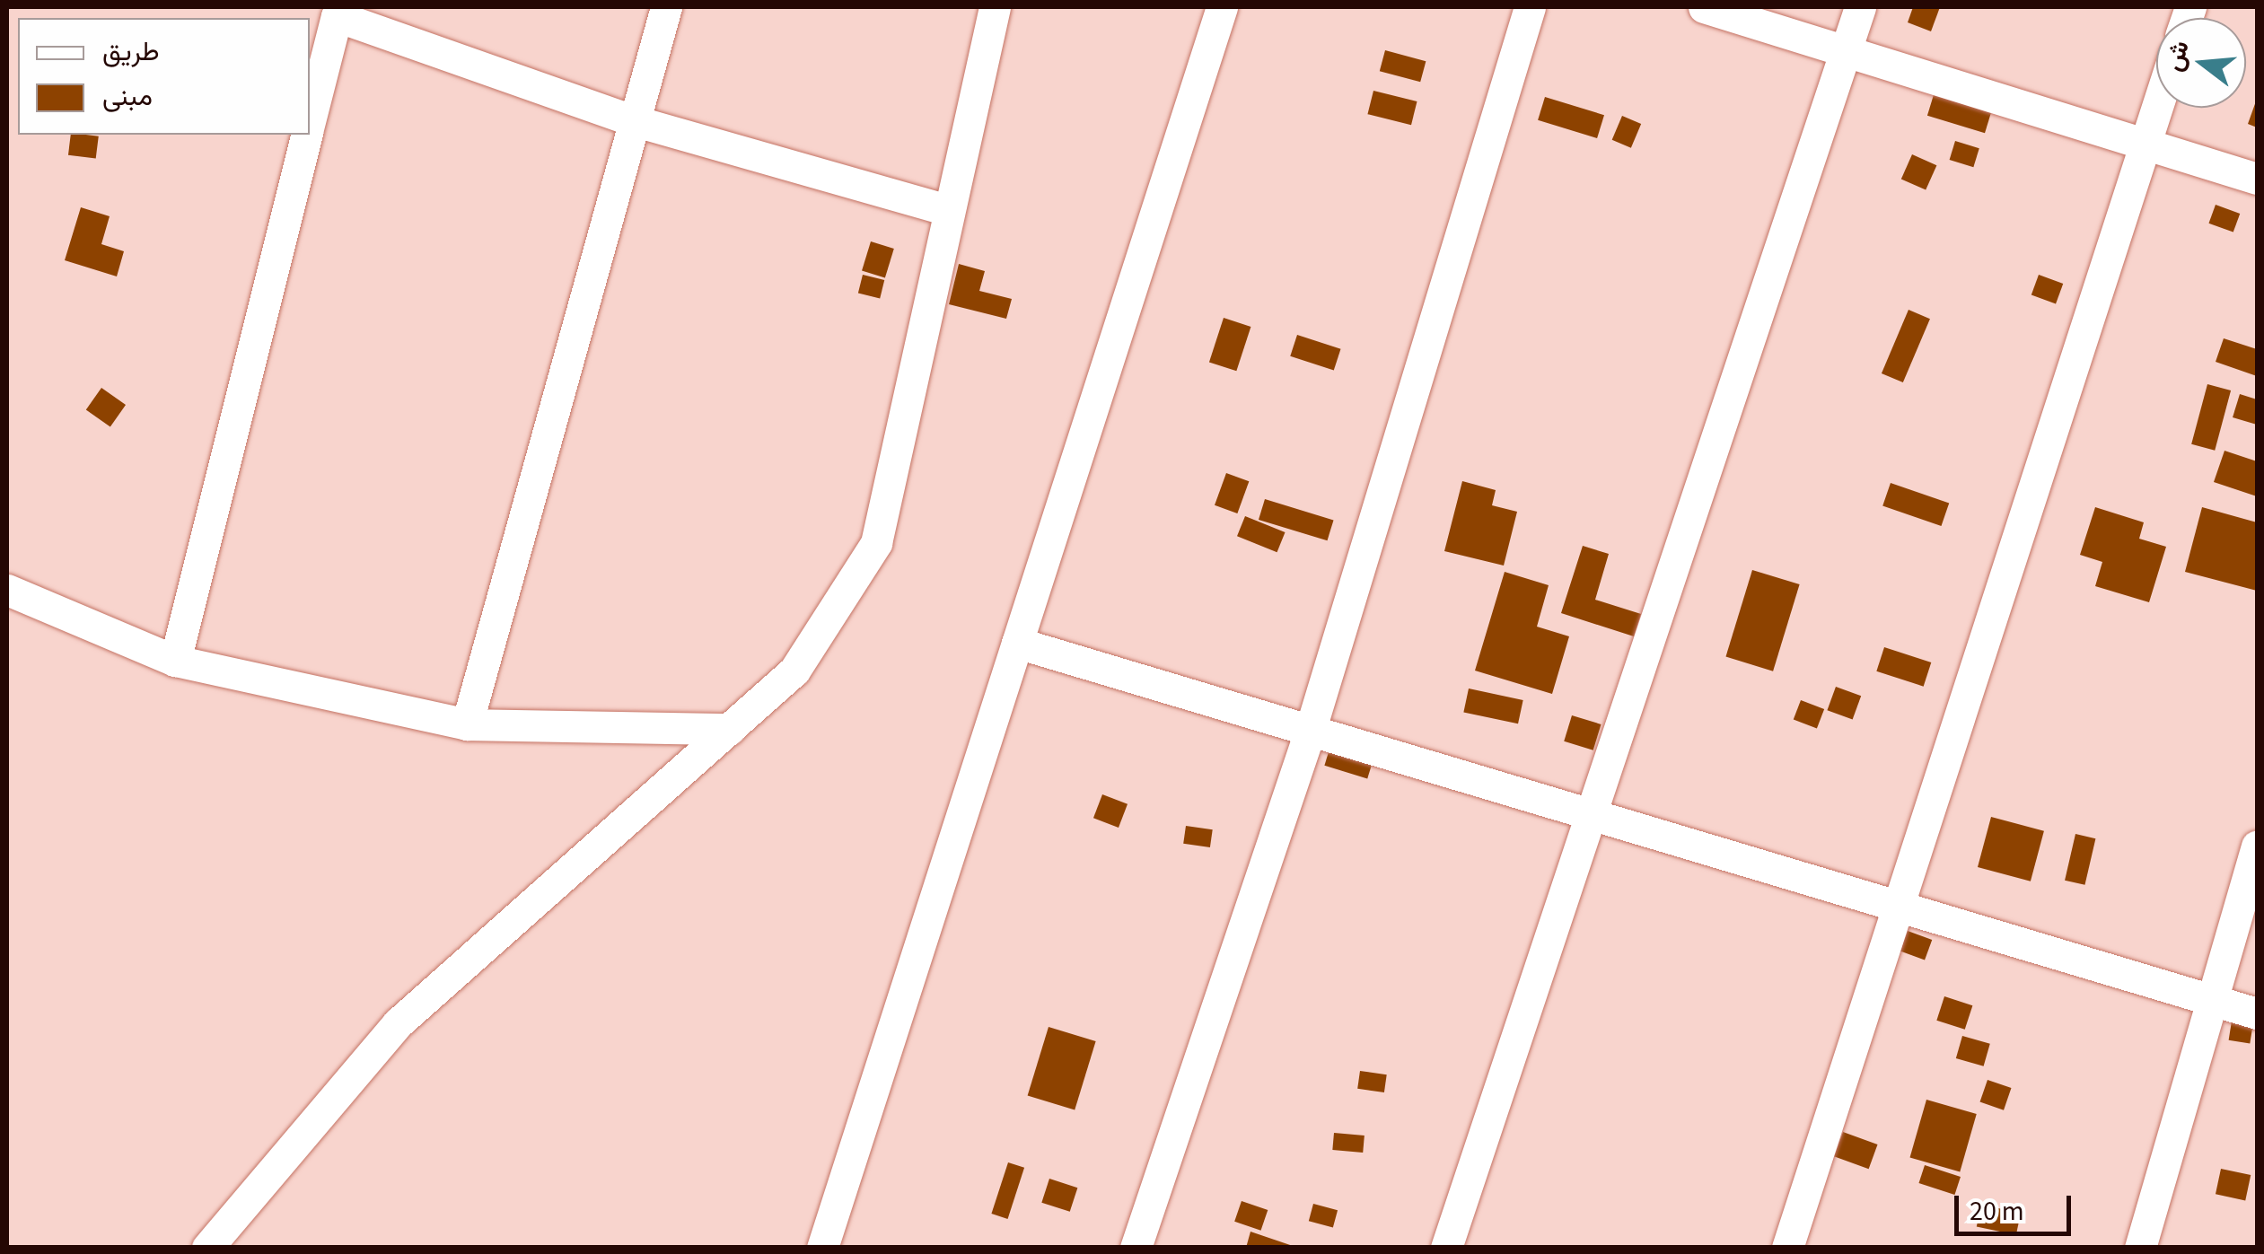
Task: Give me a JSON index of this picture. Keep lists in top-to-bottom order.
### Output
{
  "legend": ["طريق", "مبنى"],
  "scale_bar": "20 m",
  "north": "left"
}
